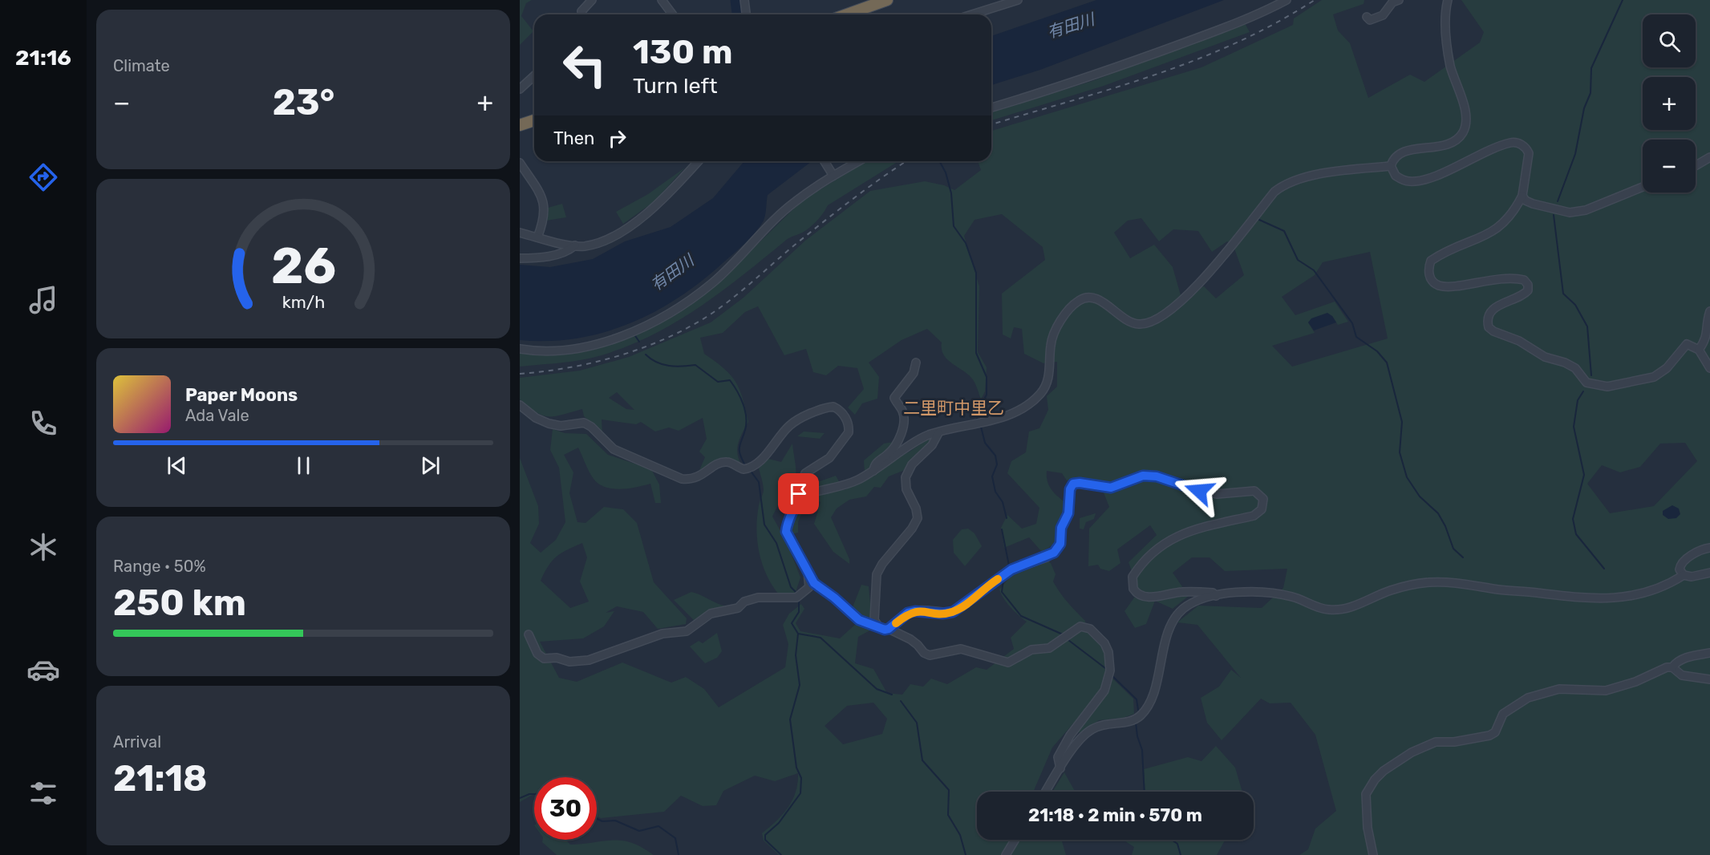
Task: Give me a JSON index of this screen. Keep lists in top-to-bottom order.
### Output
{
  "districts": ["二里町中里乙"],
  "water": ["有田川"],
  "page": {
    "tabs": "21:16",
    "tile": [
      "Climate",
      ["Range · 50%", "250 km"],
      ["Arrival", "21:18"]
    ],
    "map_buttons": ["+", "−"],
    "turn": ["130 m", "Turn left"],
    "heat": ["−", "23°", "+"],
    "then": "Then",
    "song": ["Paper Moons", "Ada Vale"],
    "limit": "30",
    "trip": "21:18 · 2 min · 570 m",
    "gauge": ["26", "km/h"]
  }
}
